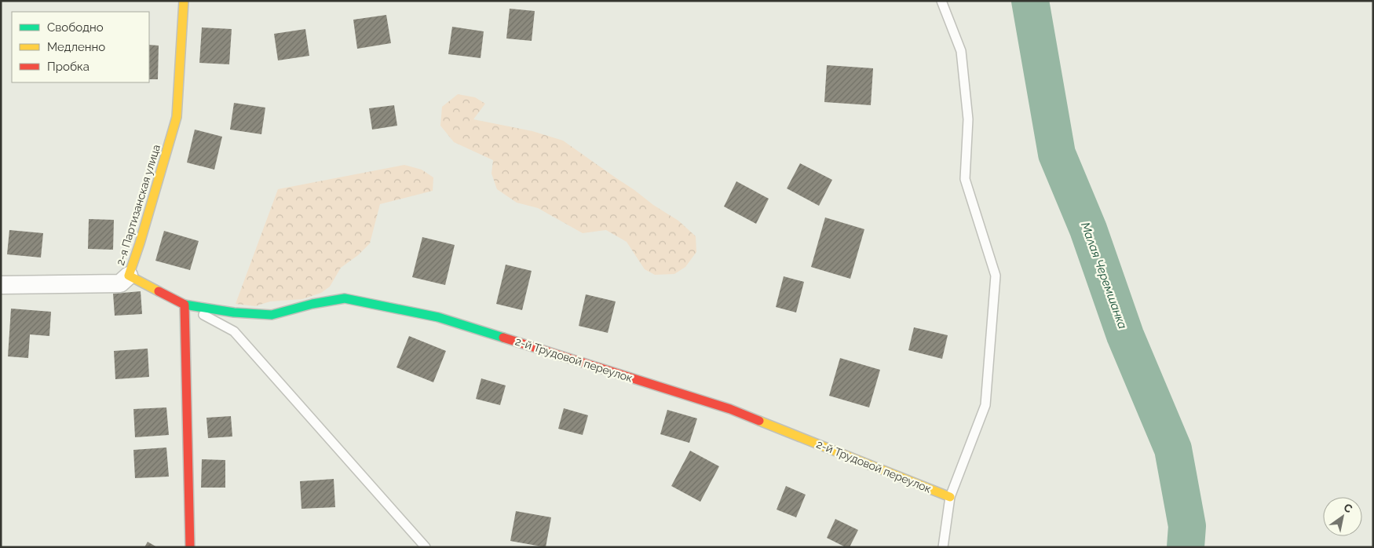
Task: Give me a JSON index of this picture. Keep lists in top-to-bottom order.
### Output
{
  "streets": {
    "street": ["2-я Партизанская улица", "2-й Трудовой переулок"]
  },
  "crossings": [
    ["2-я Партизанская улица", "2-й Трудовой переулок"]
  ],
  "water": ["Малая Черемшанка"],
  "legend": ["Свободно", "Медленно", "Пробка"],
  "north": "top right"
}
